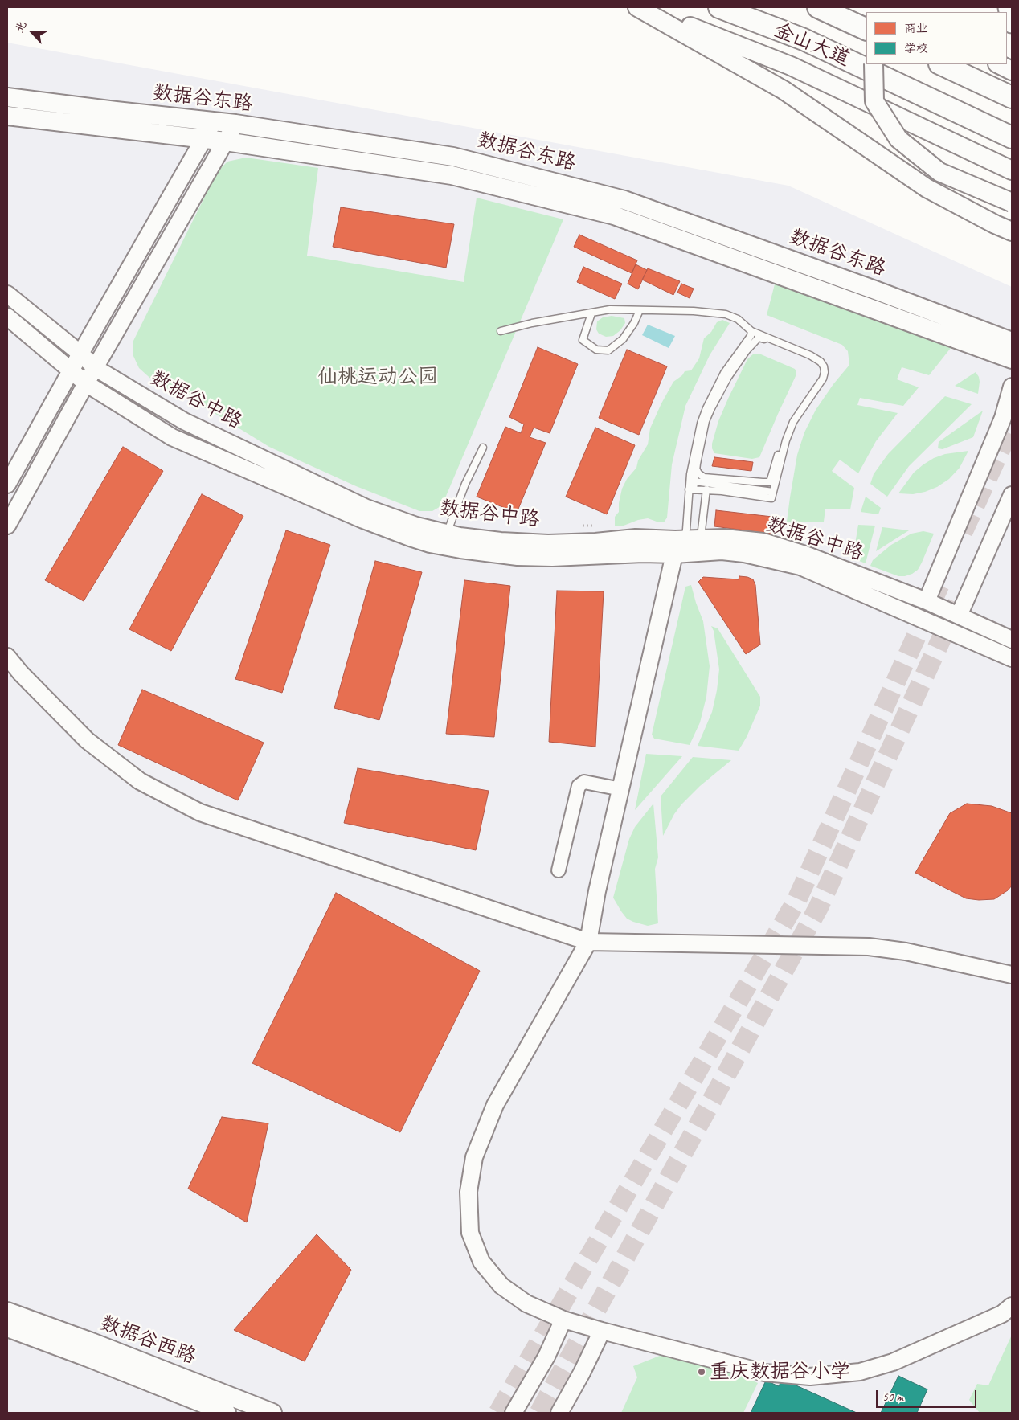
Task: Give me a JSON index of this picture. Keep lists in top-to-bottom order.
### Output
{
  "streets": {
    "highway": ["金山大道"],
    "main road": ["数据谷东路", "数据谷西路"],
    "street": ["数据谷中路"]
  },
  "parks": ["仙桃运动公园"],
  "places": ["重庆数据谷小学"],
  "legend": ["商业", "学校"],
  "scale_bar": "50 m",
  "north": "top left"
}
